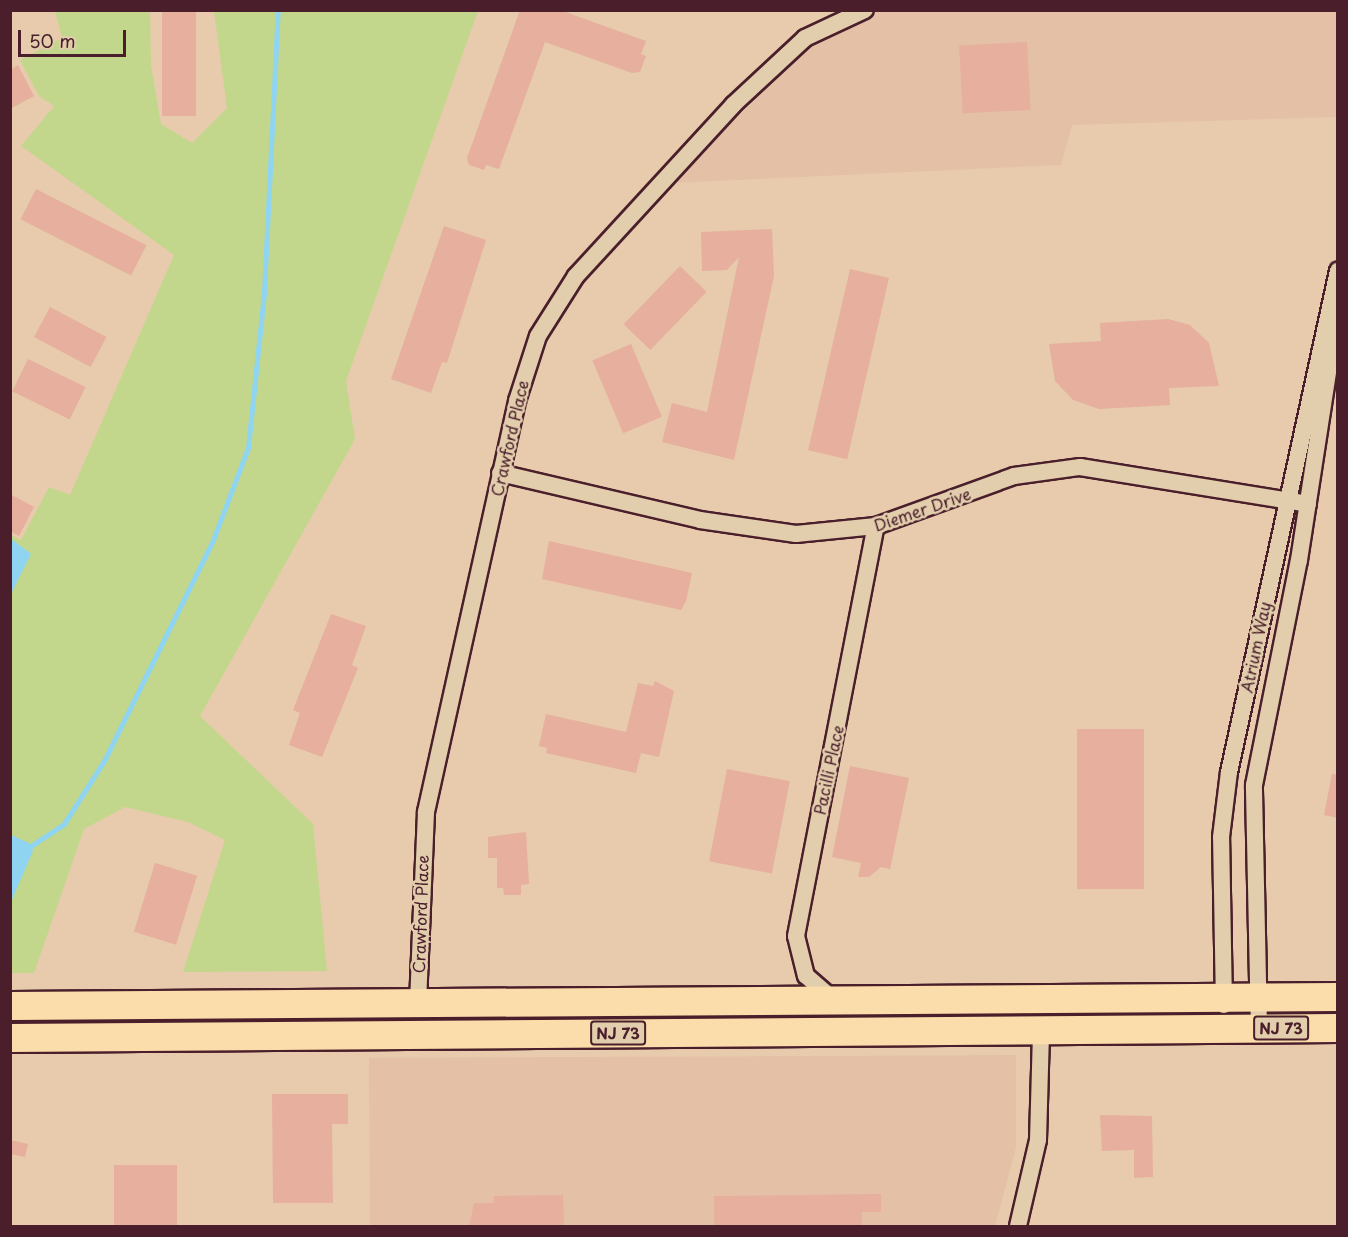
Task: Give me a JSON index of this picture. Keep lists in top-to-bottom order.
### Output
{
  "streets": {
    "highway": ["NJ 73"],
    "street": [
      "Crawford Place",
      "Diemer Drive",
      "Atrium Way",
      "Pacilli Place"
    ]
  },
  "crossings": [
    ["Crawford Place", "Diemer Drive"],
    ["Crawford Place", "NJ 73"],
    ["Diemer Drive", "Atrium Way"],
    ["Diemer Drive", "Pacilli Place"],
    ["Atrium Way", "NJ 73"],
    ["Pacilli Place", "NJ 73"]
  ],
  "scale_bar": "50 m"
}
